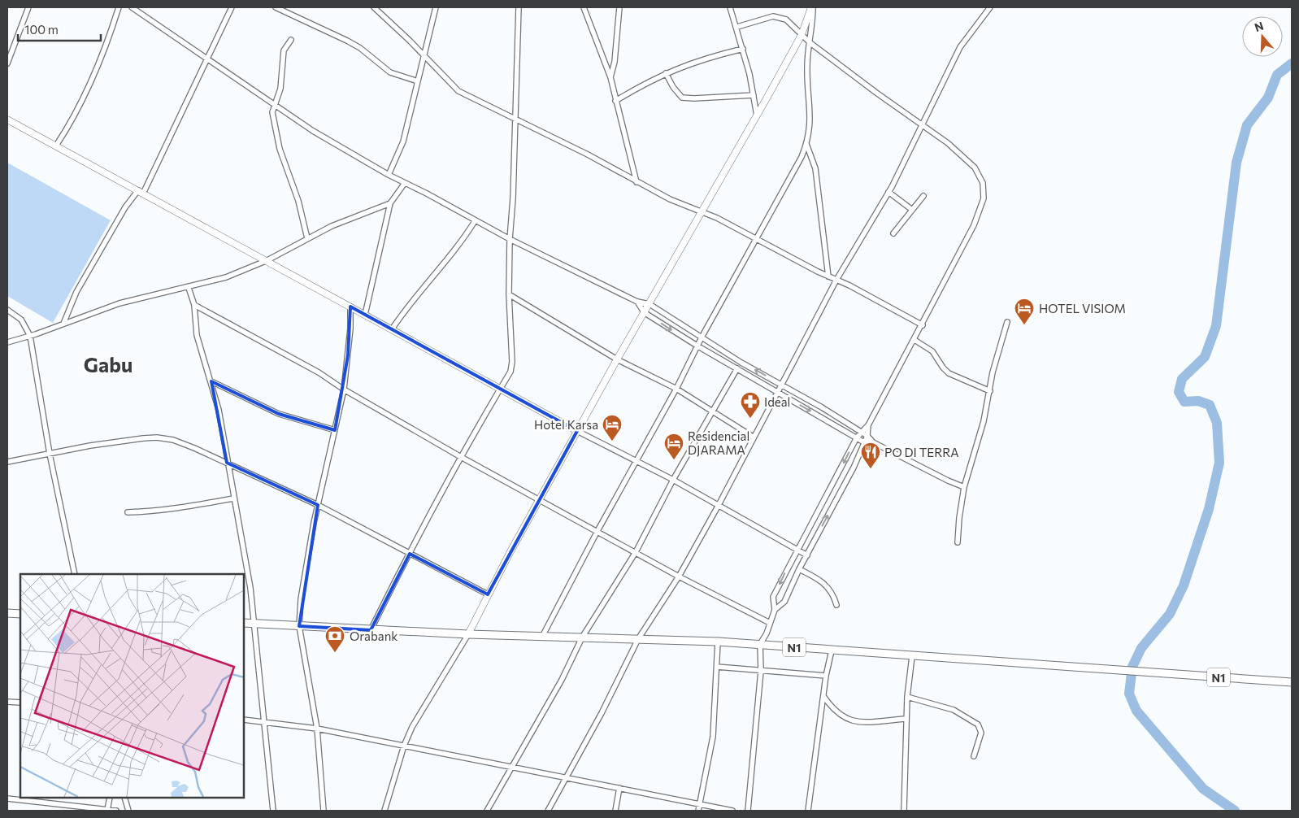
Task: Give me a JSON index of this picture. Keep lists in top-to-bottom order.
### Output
{
  "streets": {
    "main road": ["N1"]
  },
  "districts": ["Gabu"],
  "places": {
    "hotel": ["HOTEL VISIOM", "Hotel Karsa", "Residencial DJARAMA"],
    "pharmacy": ["Ideal"],
    "restaurant": ["PO DI TERRA"],
    "bank": ["Orabank"]
  },
  "scale_bar": "100 m",
  "north": "top"
}
